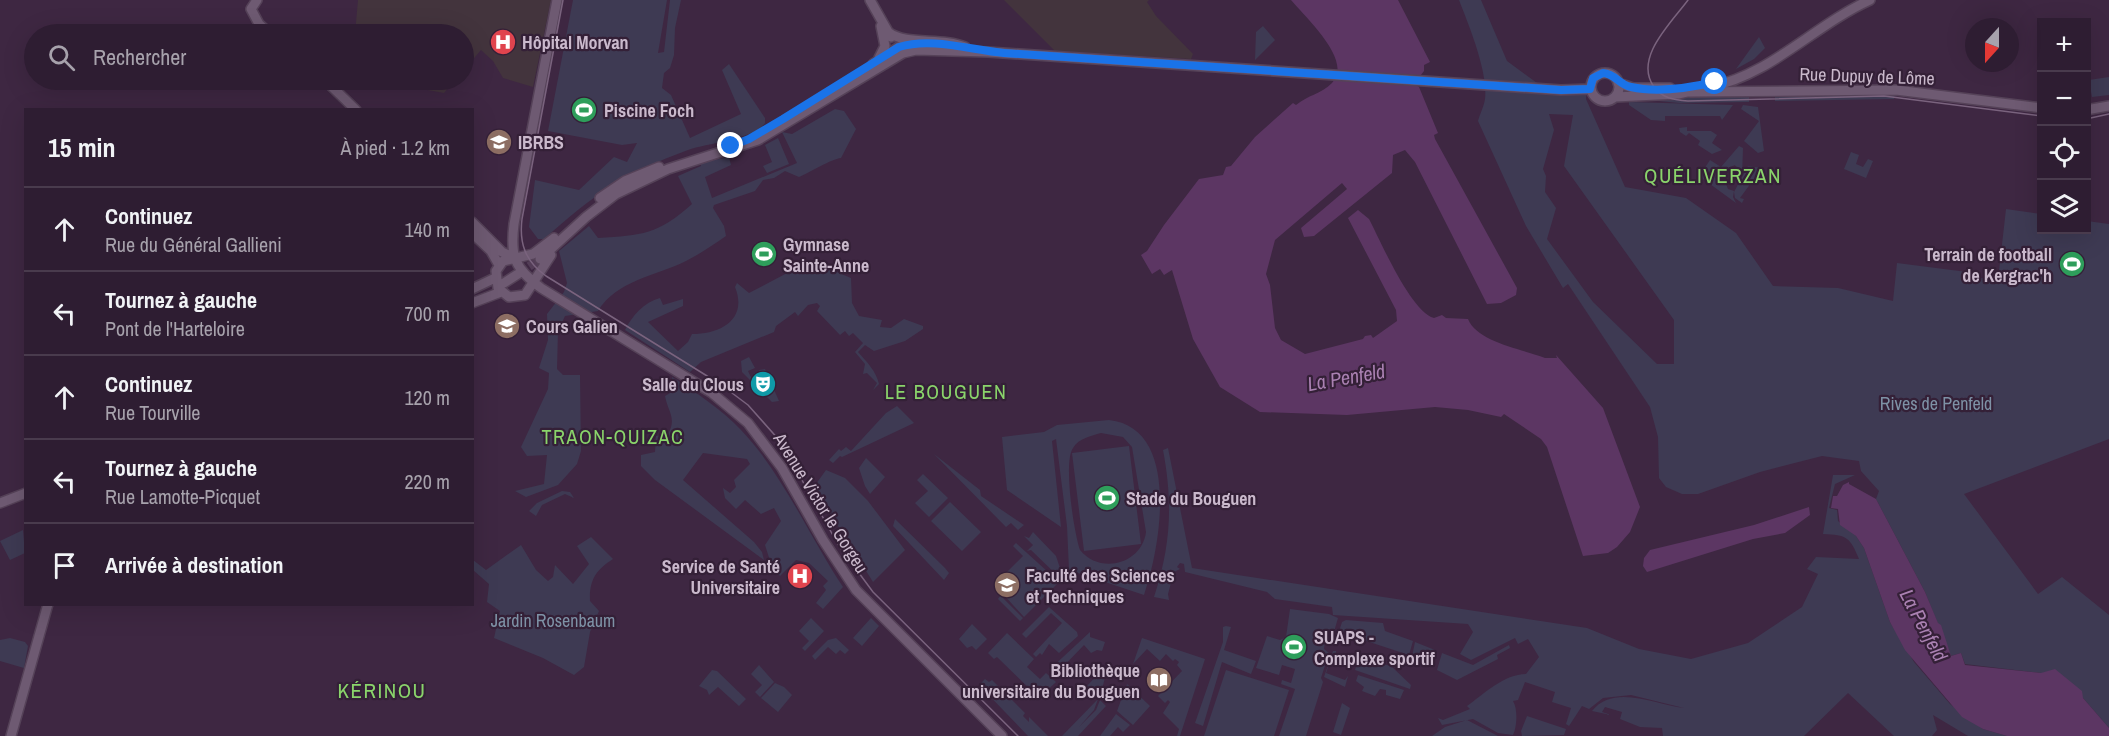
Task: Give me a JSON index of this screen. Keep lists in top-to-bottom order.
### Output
{
  "streets": {
    "main road": ["Rue Dupuy de Lôme", "Avenue Victor le Gorgeu"]
  },
  "districts": [
    "QUÉLIVERZAN",
    "LE BOUGUEN",
    "TRAON-QUIZAC",
    "KÉRINOU"
  ],
  "water": ["La Penfeld"],
  "parks": ["Rives de Penfeld", "Jardin Rosenbaum"],
  "places": {
    "hospital": ["Hôpital Morvan", "Service de Santé Universitaire"],
    "sports": [
      "Piscine Foch",
      "Gymnase Sainte-Anne",
      "Terrain de football de Kergrac'h",
      "Stade du Bouguen",
      "SUAPS - Complexe sportif"
    ],
    "school or university": ["IBRBS", "Cours Galien", "Faculté des Sciences et Techniques"],
    "theatre": ["Salle du Clous"],
    "library": ["Bibliothèque universitaire du Bouguen"]
  },
  "north": "bottom",
  "page": {
    "map_buttons": ["+", "−"],
    "search": "Rechercher",
    "heading": ["15 min", "À pied · 1.2 km"],
    "list": [
      ["Continuez", "Rue du Général Gallieni", "140 m"],
      ["Tournez à gauche", "Pont de l'Harteloire", "700 m"],
      ["Continuez", "Rue Tourville", "120 m"],
      ["Tournez à gauche", "Rue Lamotte-Picquet", "220 m"],
      "Arrivée à destination"
    ]
  }
}
